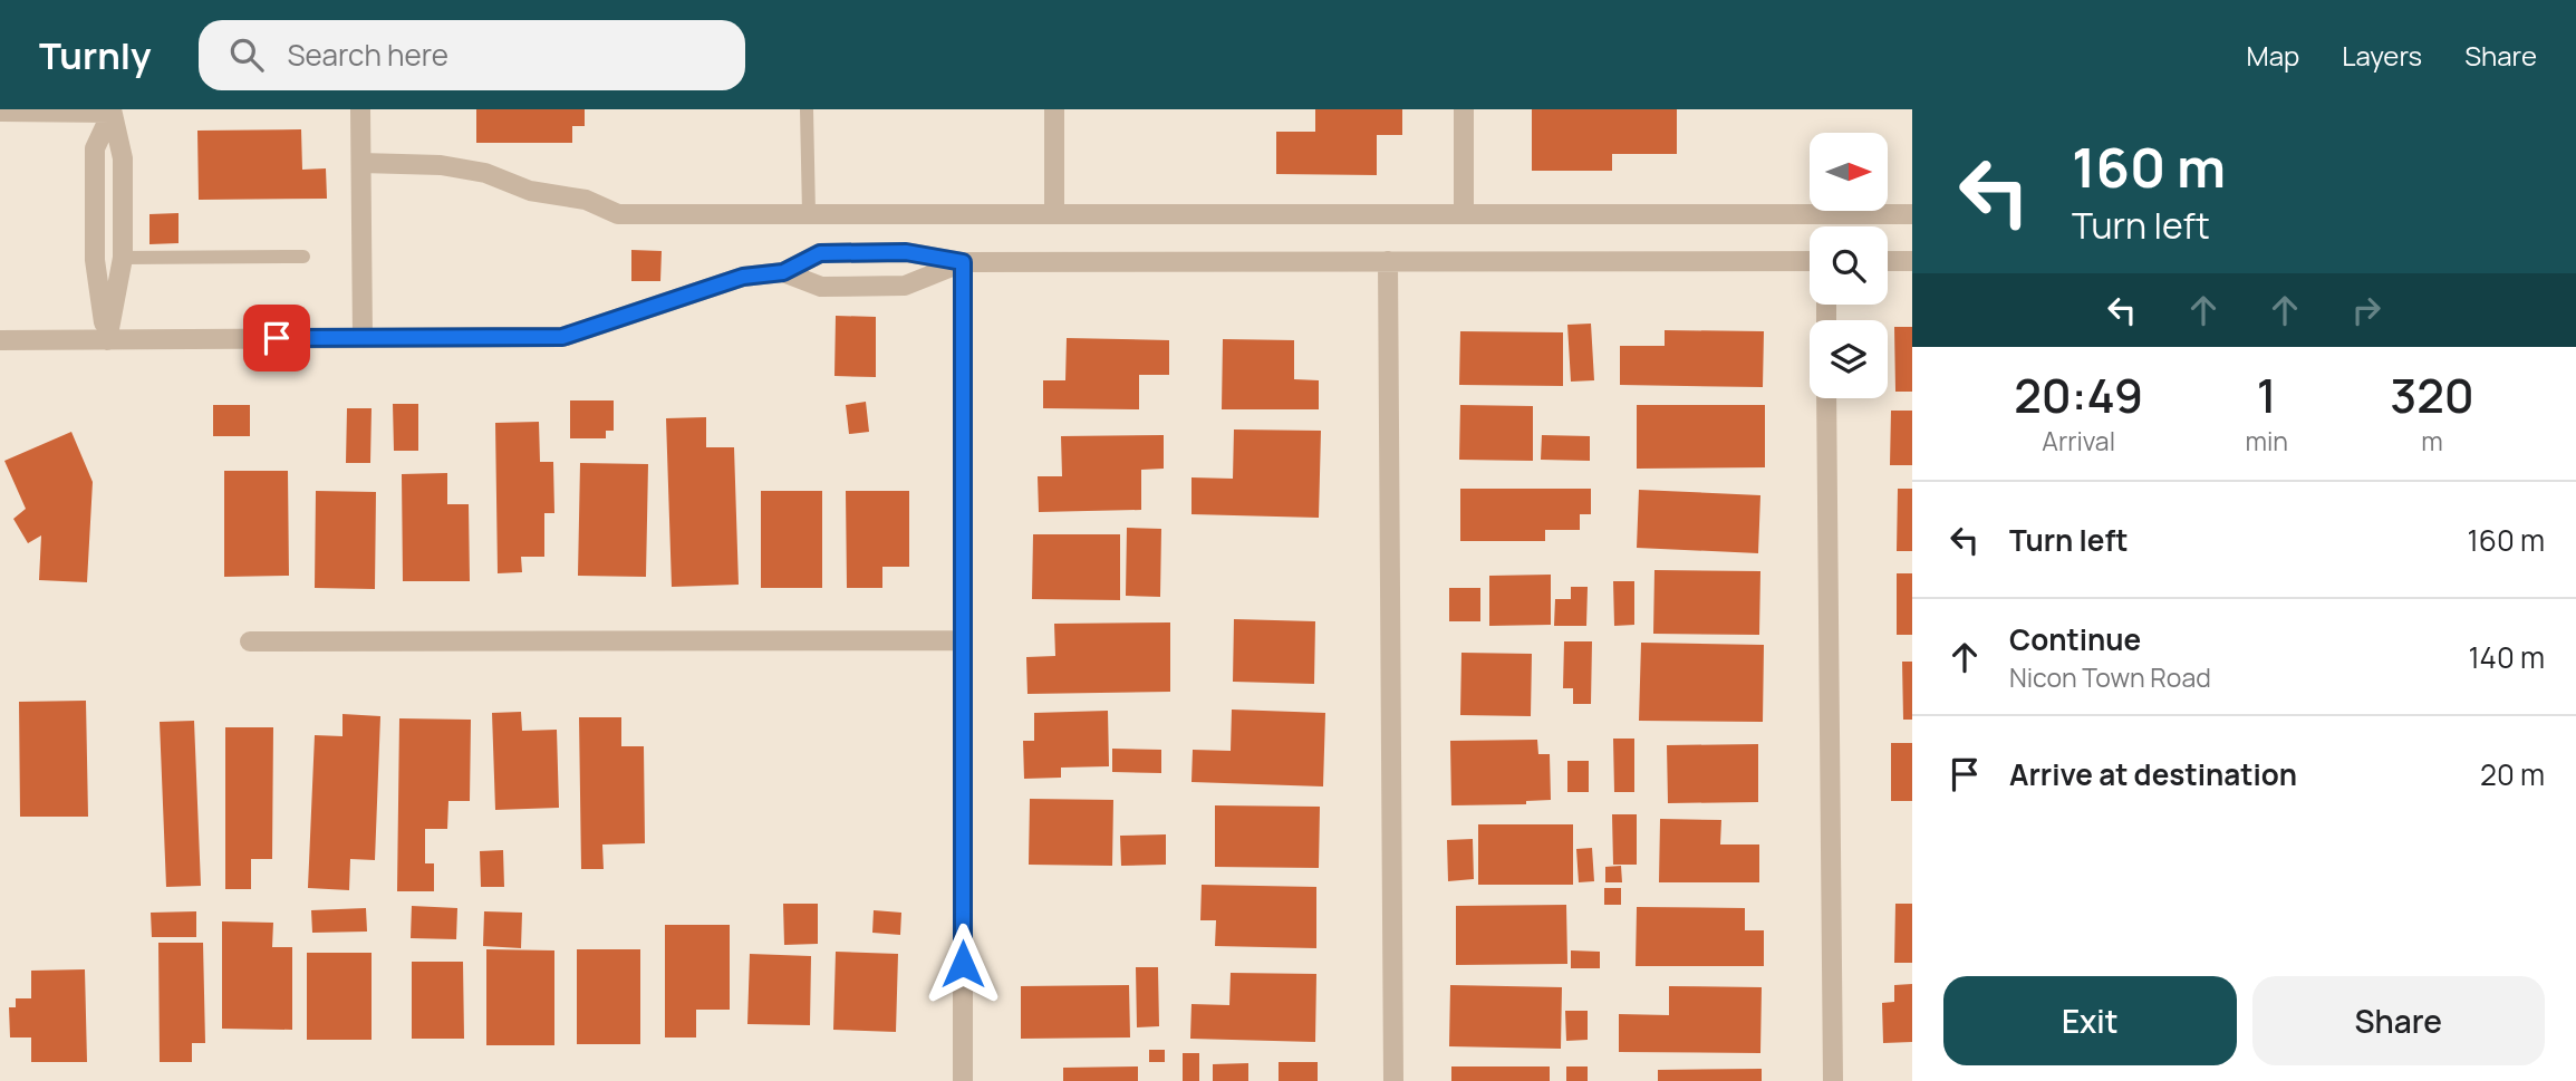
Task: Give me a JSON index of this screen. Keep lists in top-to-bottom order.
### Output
{
  "north": "right",
  "page": {
    "header": "Turnly",
    "search": "Search here",
    "nav": ["Map", "Layers", "Share"],
    "turn": ["160 m", "Turn left"],
    "eta": [
      "20:49",
      "Arrival",
      "1",
      "min",
      "320",
      "m"
    ],
    "list": [
      {
        "name": "Turn left",
        "value": "160 m"
      },
      {
        "name": "Continue",
        "note": "Nicon Town Road",
        "value": "140 m"
      },
      {
        "name": "Arrive at destination",
        "value": "20 m"
      }
    ],
    "buttons": ["Exit", "Share"]
  }
}
